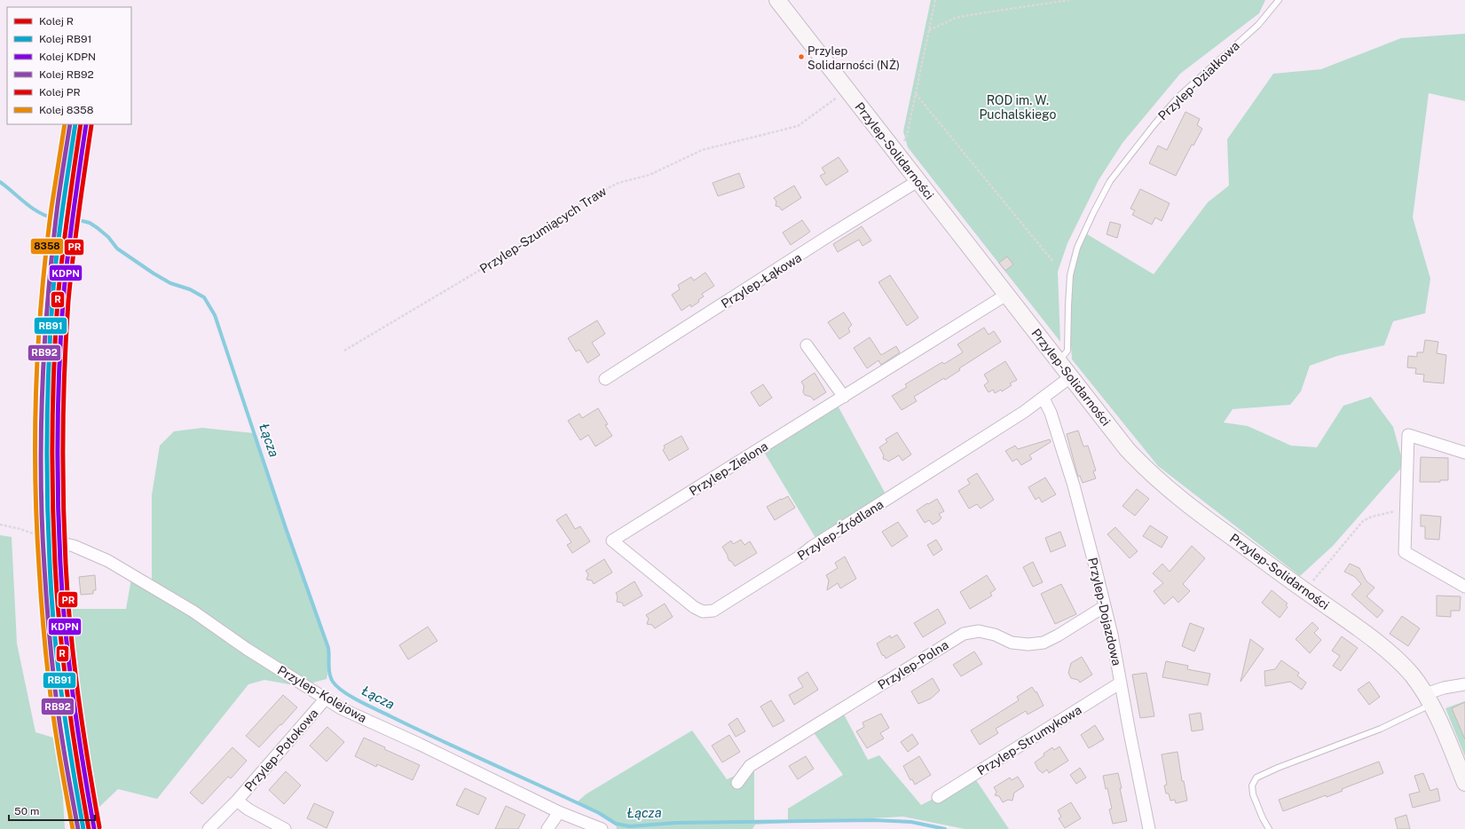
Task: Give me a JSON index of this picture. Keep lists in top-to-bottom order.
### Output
{
  "streets": {
    "main road": ["Przylep-Solidarności"],
    "street": [
      "Przylep-Łąkowa",
      "Przylep-Zielona",
      "Przylep-Źródlana",
      "Przylep-Dojazdowa",
      "Przylep-Polna",
      "Przylep-Kolejowa",
      "Przylep-Strumykowa",
      "Przylep-Potokowa"
    ],
    "lane": ["Przylep-Działkowa"],
    "path": ["Przylep-Szumiących Traw"]
  },
  "crossings": [
    ["Przylep-Działkowa", "Przylep-Solidarności"],
    ["Przylep-Solidarności", "Przylep-Szumiących Traw"],
    ["Przylep-Solidarności", "Przylep-Łąkowa"],
    ["Przylep-Solidarności", "Przylep-Zielona"],
    ["Przylep-Solidarności", "Przylep-Źródlana"],
    ["Przylep-Zielona", "Przylep-Źródlana"],
    ["Przylep-Źródlana", "Przylep-Dojazdowa"],
    ["Przylep-Dojazdowa", "Przylep-Polna"],
    ["Przylep-Dojazdowa", "Przylep-Strumykowa"],
    ["Przylep-Kolejowa", "Przylep-Potokowa"]
  ],
  "water": ["Łącza"],
  "parks": ["ROD im. W. Puchalskiego"],
  "places": ["Przylep Solidarności (NŻ)"],
  "lines": [
    "rail line R",
    "rail line RB91",
    "rail line KDPN",
    "rail line RB92",
    "rail line 8358",
    "rail line PR"
  ],
  "legend": [
    "Kolej R",
    "Kolej RB91",
    "Kolej KDPN",
    "Kolej RB92",
    "Kolej PR",
    "Kolej 8358"
  ],
  "scale_bar": "50 m"
}
